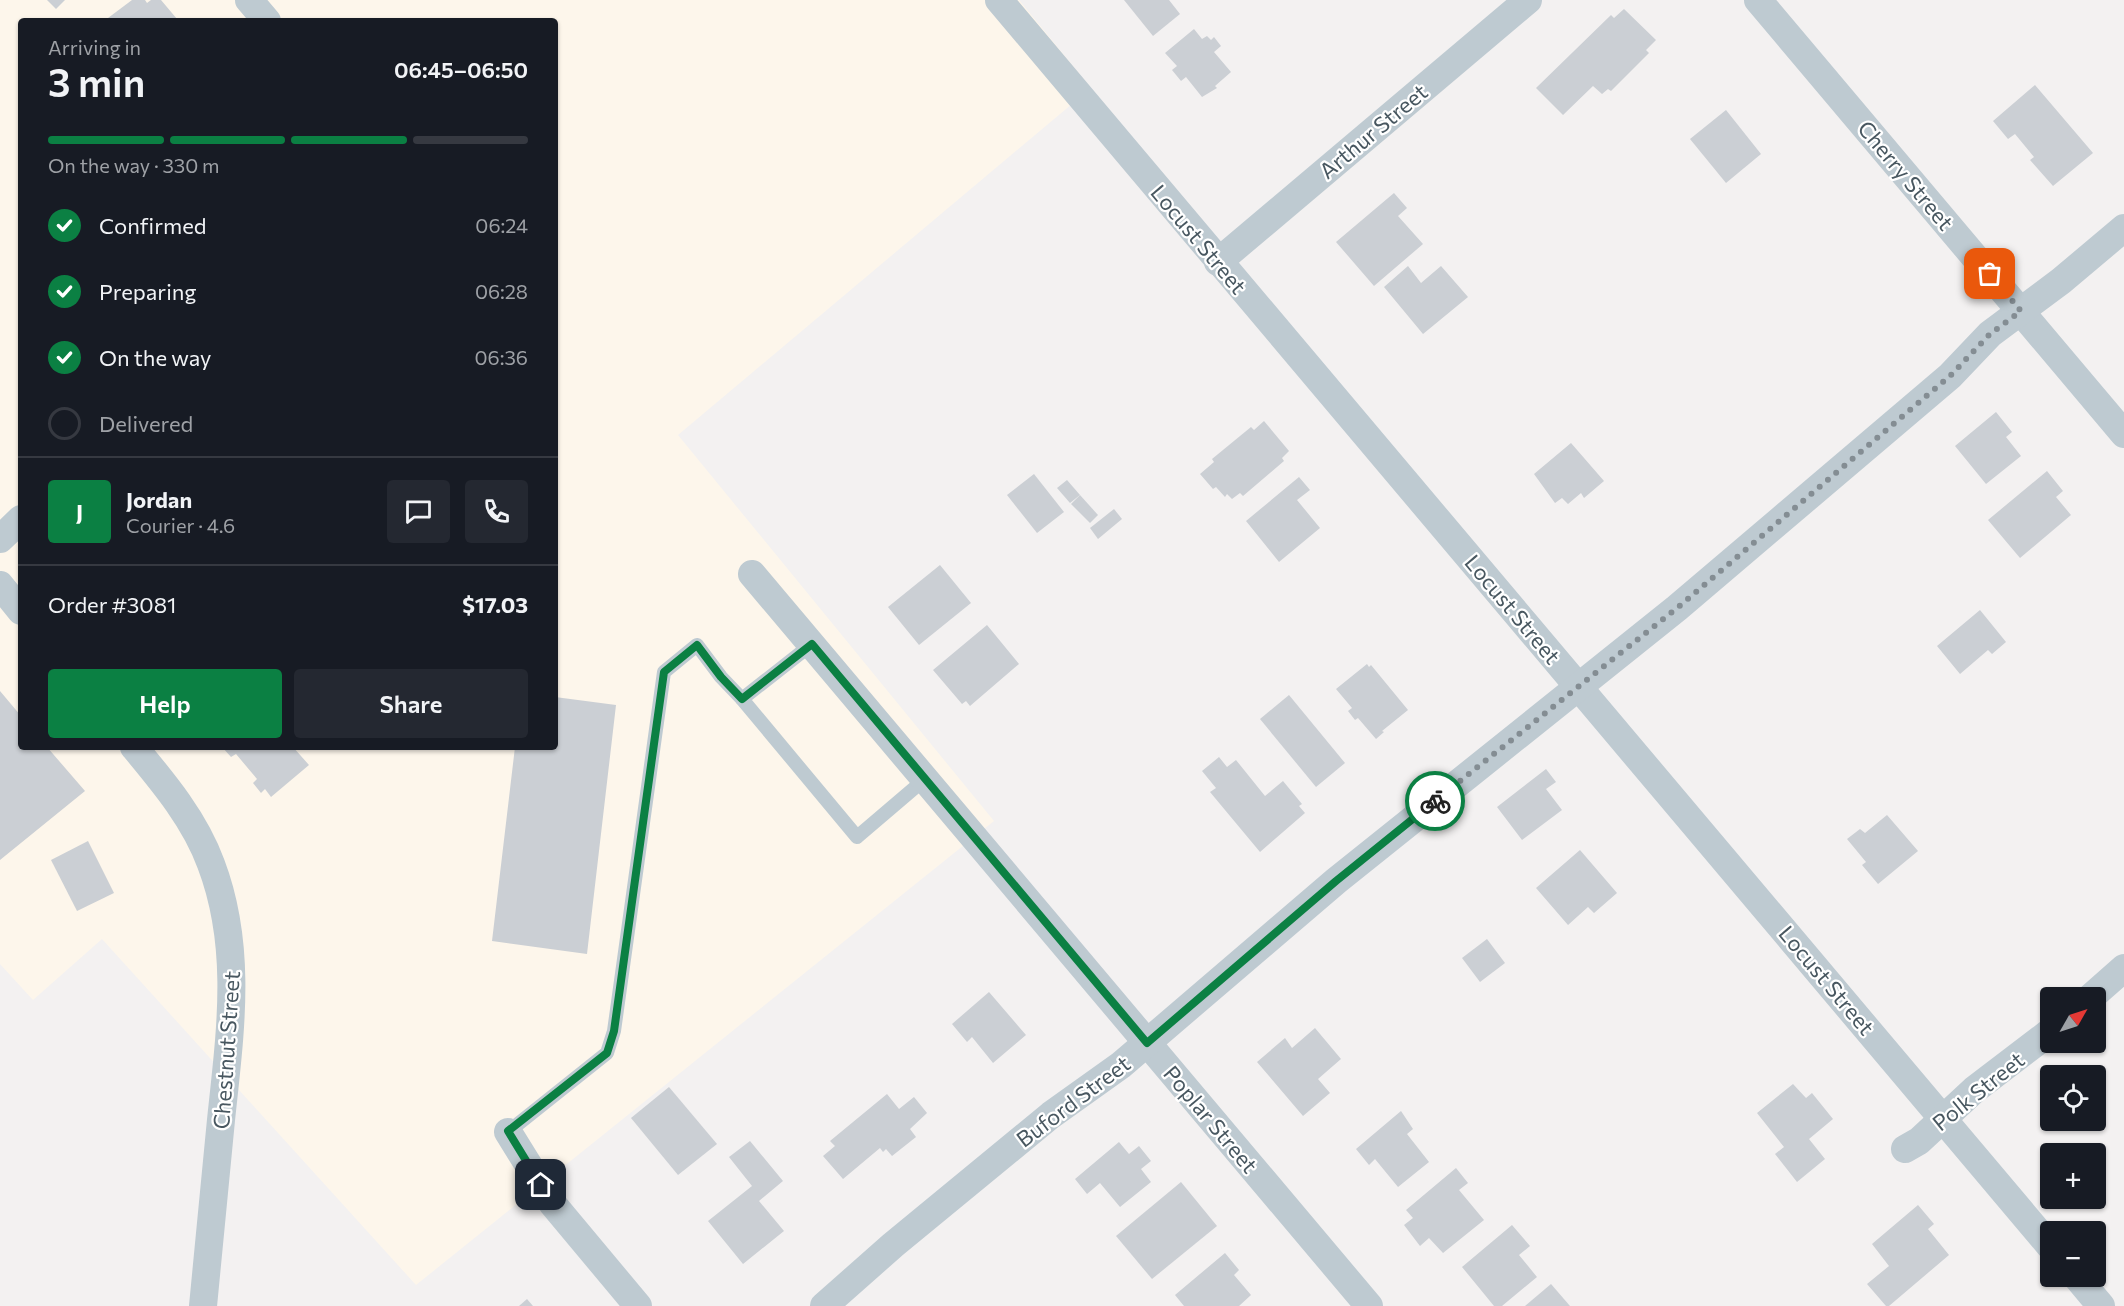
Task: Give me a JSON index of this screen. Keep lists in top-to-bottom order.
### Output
{
  "streets": {
    "street": [
      "Arthur Street",
      "Cherry Street",
      "Locust Street",
      "Chestnut Street",
      "Polk Street",
      "Buford Street",
      "Poplar Street"
    ]
  },
  "crossings": [
    ["Arthur Street", "Locust Street"],
    ["Cherry Street", "Buford Street"],
    ["Locust Street", "Polk Street"],
    ["Locust Street", "Buford Street"],
    ["Buford Street", "Poplar Street"]
  ],
  "north": "top right",
  "page": {
    "heading": ["3 min", "Arriving in", "06:45–06:50"],
    "panel": [
      "Jordan",
      "Courier · 4.6",
      "Order #3081",
      "$17.03"
    ],
    "bar": "On the way · 330 m",
    "list": [
      ["Confirmed", "06:24"],
      ["Preparing", "06:28"],
      ["On the way", "06:36"],
      "Delivered"
    ],
    "round": "J",
    "buttons": ["Help", "Share"],
    "map_buttons": ["+", "−"]
  }
}
